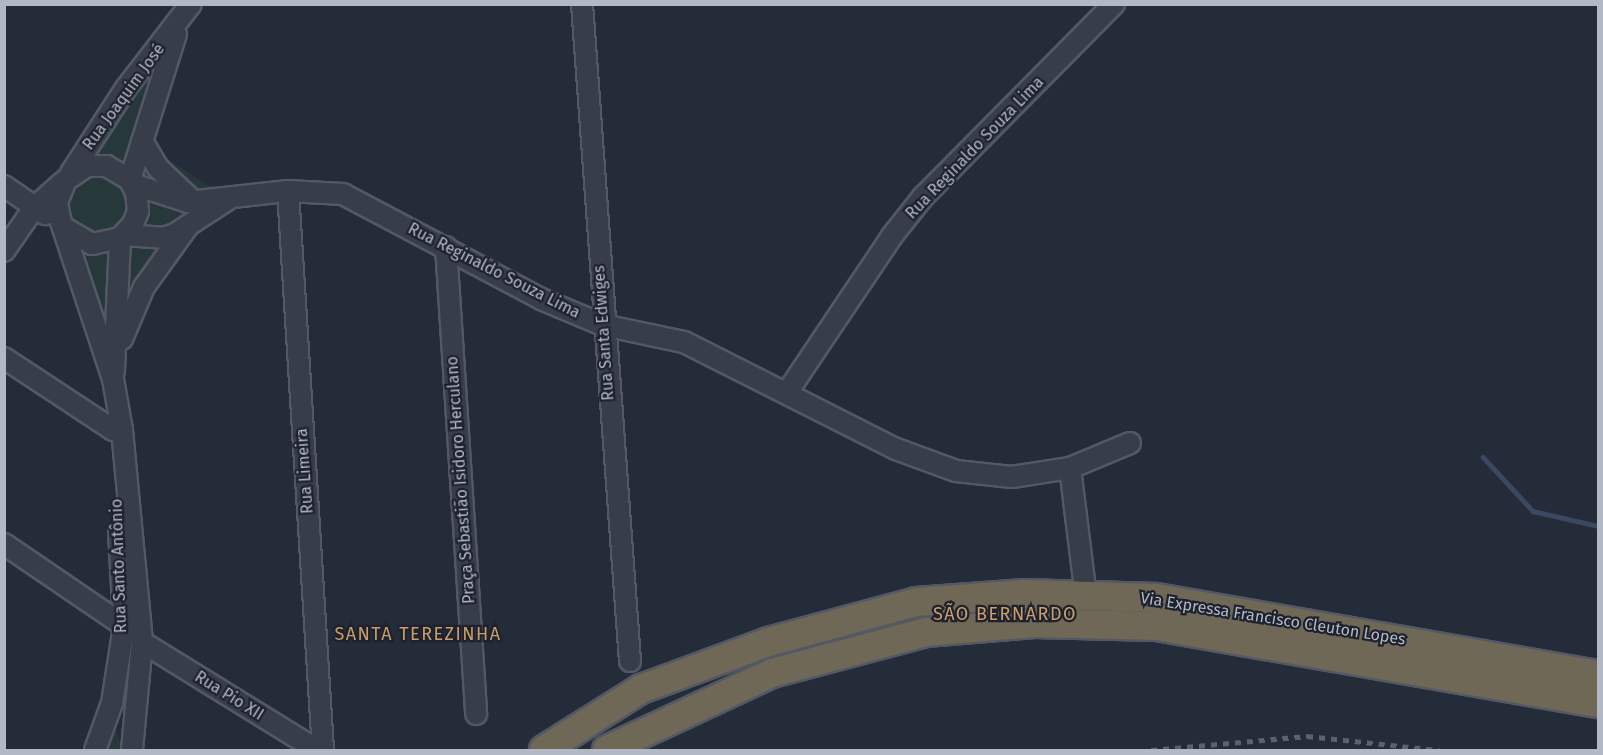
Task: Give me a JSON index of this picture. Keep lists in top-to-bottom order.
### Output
{
  "streets": {
    "highway": ["Via Expressa Francisco Cleuton Lopes"],
    "street": [
      "Rua Joaquim José",
      "Rua Reginaldo Souza Lima",
      "Rua Santa Edwiges",
      "Rua Limeira",
      "Praça Sebastião Isidoro Herculano",
      "Rua Santo Antônio",
      "Rua Pio XII"
    ]
  },
  "crossings": [
    ["Rua Joaquim José", "Rua Reginaldo Souza Lima"],
    ["Rua Joaquim José", "Rua Santo Antônio"],
    ["Rua Reginaldo Souza Lima", "Rua Santa Edwiges"],
    ["Rua Reginaldo Souza Lima", "Rua Limeira"],
    ["Rua Reginaldo Souza Lima", "Praça Sebastião Isidoro Herculano"],
    ["Rua Reginaldo Souza Lima", "Rua Santo Antônio"],
    ["Rua Santo Antônio", "Rua Pio XII"]
  ],
  "districts": ["SÃO BERNARDO", "SANTA TEREZINHA"]
}
